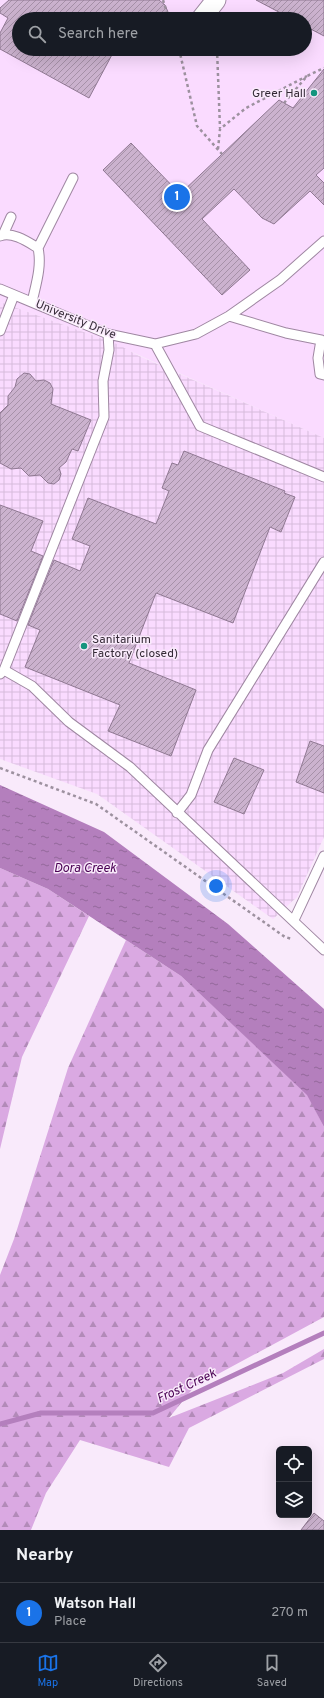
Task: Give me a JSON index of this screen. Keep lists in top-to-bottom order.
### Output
{
  "streets": {
    "lane": ["University Drive"]
  },
  "water": ["Dora Creek", "Frost Creek"],
  "places": ["Greer Hall", "Sanitarium Factory (closed)"],
  "page": {
    "search": "Search here",
    "pins": "1",
    "heading": "Nearby",
    "list": [
      {
        "mark": "1",
        "name": "Watson Hall",
        "note": "Place",
        "value": "270 m"
      }
    ],
    "nav": ["Map", "Directions", "Saved"]
  }
}
